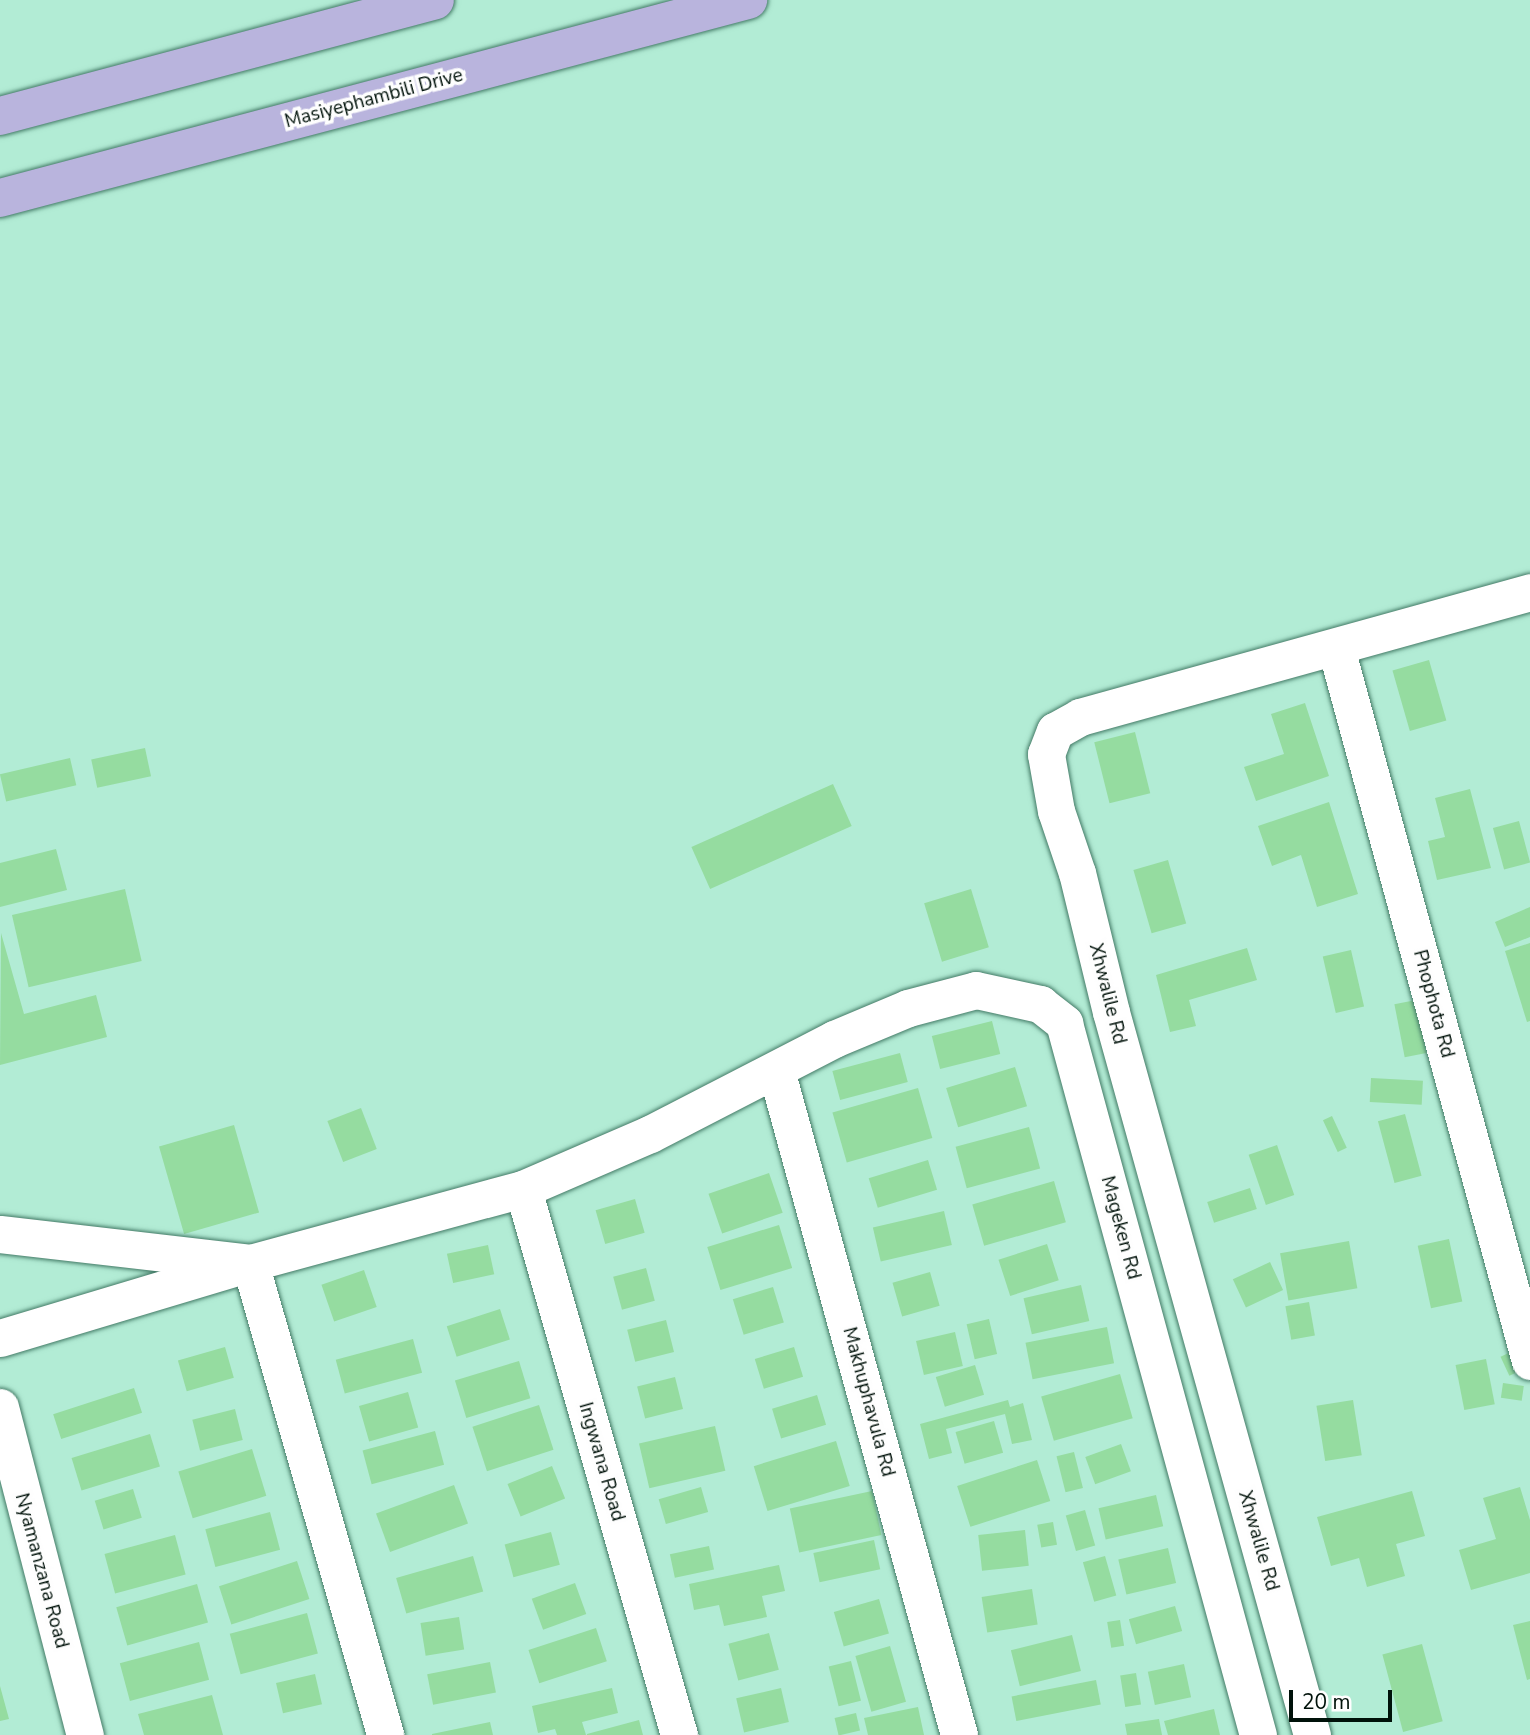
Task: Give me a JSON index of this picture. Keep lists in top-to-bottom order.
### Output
{
  "streets": {
    "main road": ["Masiyephambili Drive"],
    "street": [
      "Xhwalile Rd",
      "Phophota Rd",
      "Mageken Rd",
      "Makhuphavula Rd",
      "Ingwana Road",
      "Nyamanzana Road"
    ]
  },
  "crossings": [
    ["Xhwalile Rd", "Phophota Rd"],
    ["Mageken Rd", "Makhuphavula Rd"],
    ["Mageken Rd", "Ingwana Road"]
  ],
  "scale_bar": "20 m"
}
